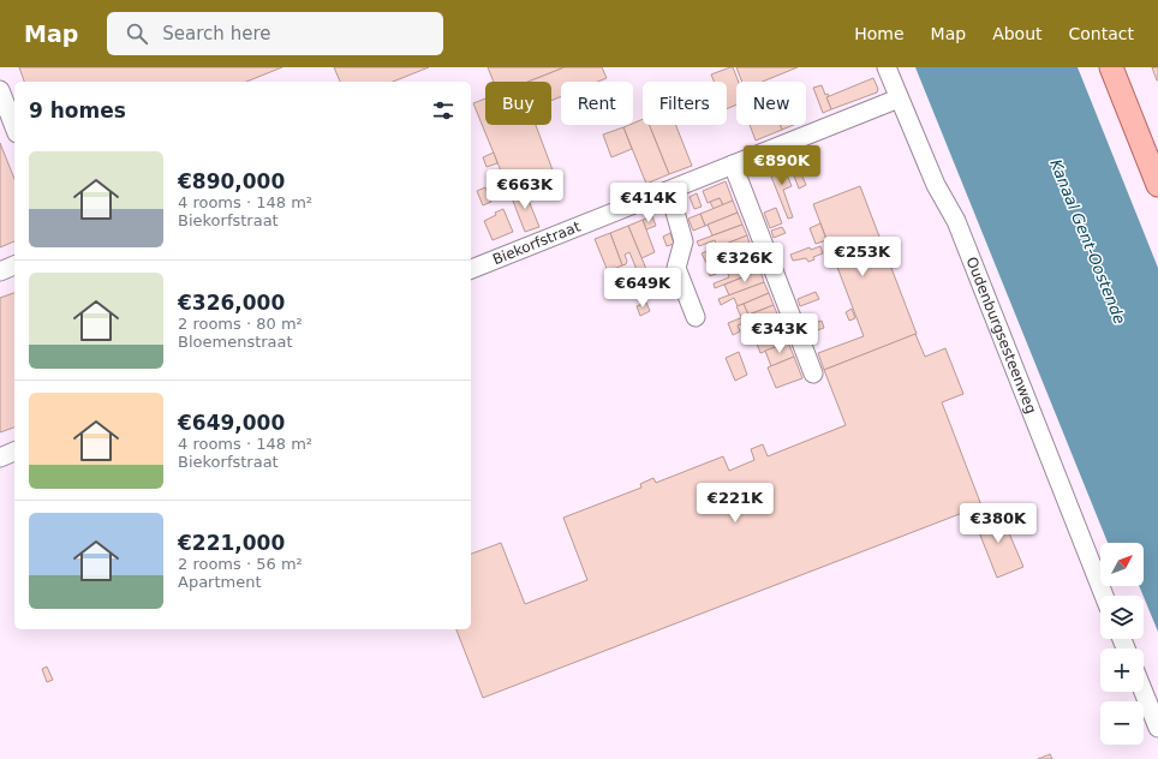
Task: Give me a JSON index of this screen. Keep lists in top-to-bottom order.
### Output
{
  "streets": {
    "street": ["Biekorfstraat", "Oudenburgsesteenweg"]
  },
  "crossings": [
    ["Biekorfstraat", "Oudenburgsesteenweg"]
  ],
  "water": ["Kanaal Gent-Oostende"],
  "north": "top right",
  "page": {
    "header": "Map",
    "search": "Search here",
    "nav": [
      "Home",
      "Map",
      "About",
      "Contact"
    ],
    "chip": [
      "Buy",
      "Rent",
      "Filters",
      "New"
    ],
    "heading": "9 homes",
    "list": [
      {
        "name": "€890,000",
        "note": "4 rooms · 148 m² · Biekorfstraat"
      },
      {
        "name": "€326,000",
        "note": "2 rooms · 80 m² · Bloemenstraat"
      },
      {
        "name": "€649,000",
        "note": "4 rooms · 148 m² · Biekorfstraat"
      },
      {
        "name": "€221,000",
        "note": "2 rooms · 56 m² · Apartment"
      }
    ],
    "price": [
      "€890K",
      "€663K",
      "€414K",
      "€253K",
      "€326K",
      "€649K",
      "€343K",
      "€221K",
      "€380K"
    ],
    "map_buttons": ["+", "−"]
  }
}
